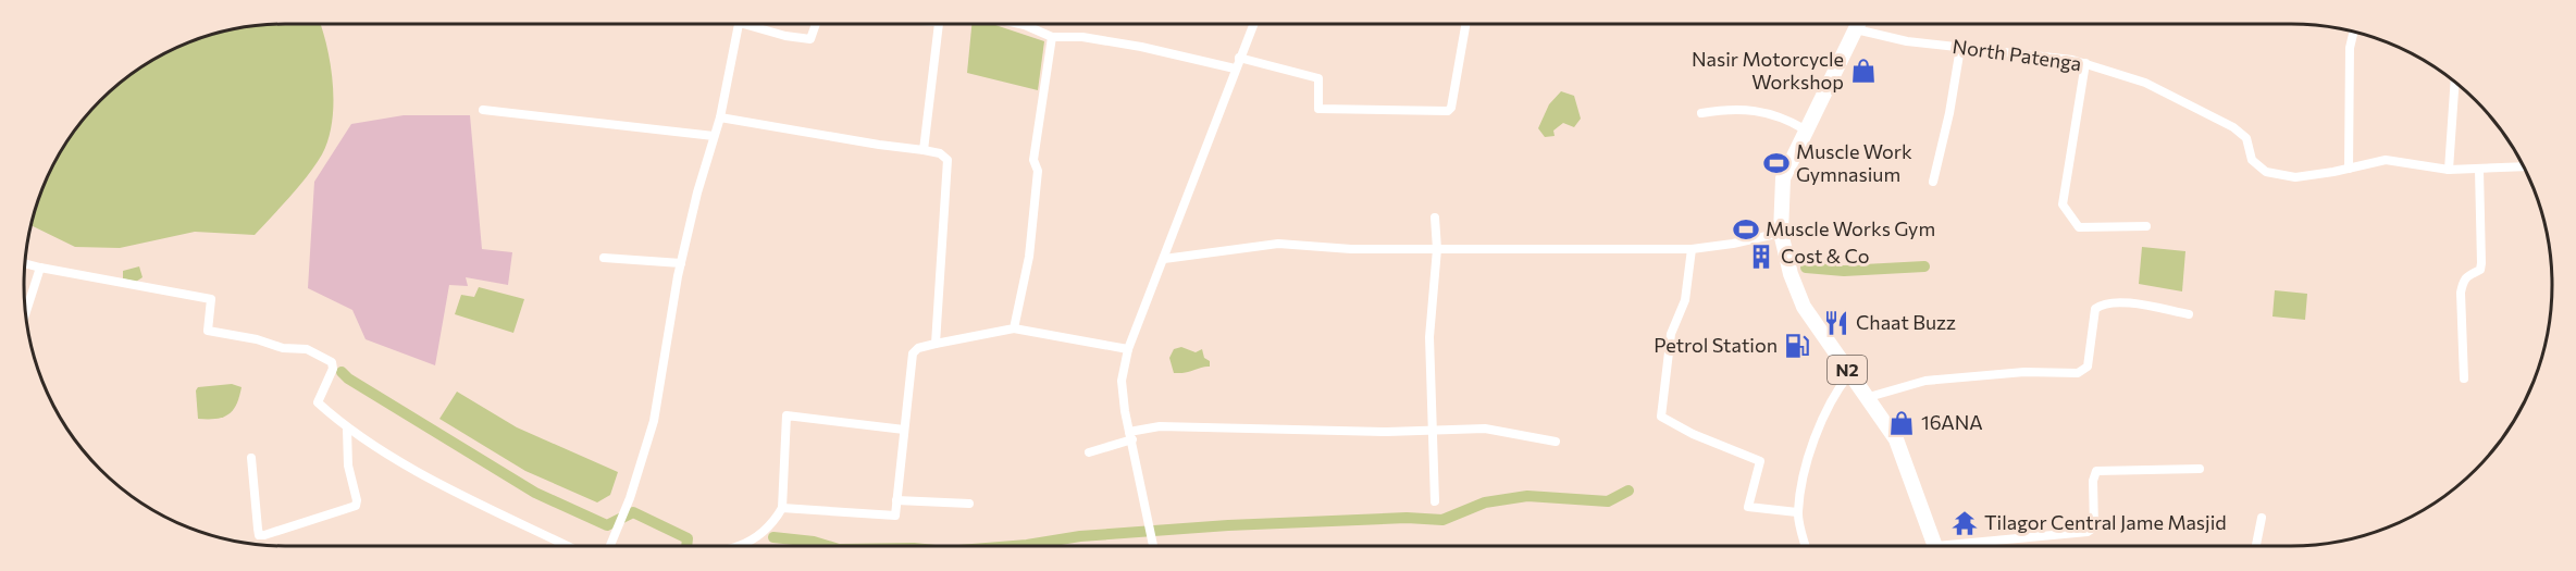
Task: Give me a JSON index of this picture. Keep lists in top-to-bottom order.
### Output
{
  "streets": {
    "highway": ["N2"],
    "street": ["North Patenga"]
  },
  "crossings": [
    ["North Patenga", "N2"]
  ],
  "places": {
    "shop": ["Nasir Motorcycle Workshop", "16ANA"],
    "sports": ["Muscle Work Gymnasium", "Muscle Works Gym"],
    "building": ["Cost & Co"],
    "restaurant": ["Chaat Buzz"],
    "fuel station": ["Petrol Station"],
    "temple": ["Tilagor Central Jame Masjid"]
  }
}
